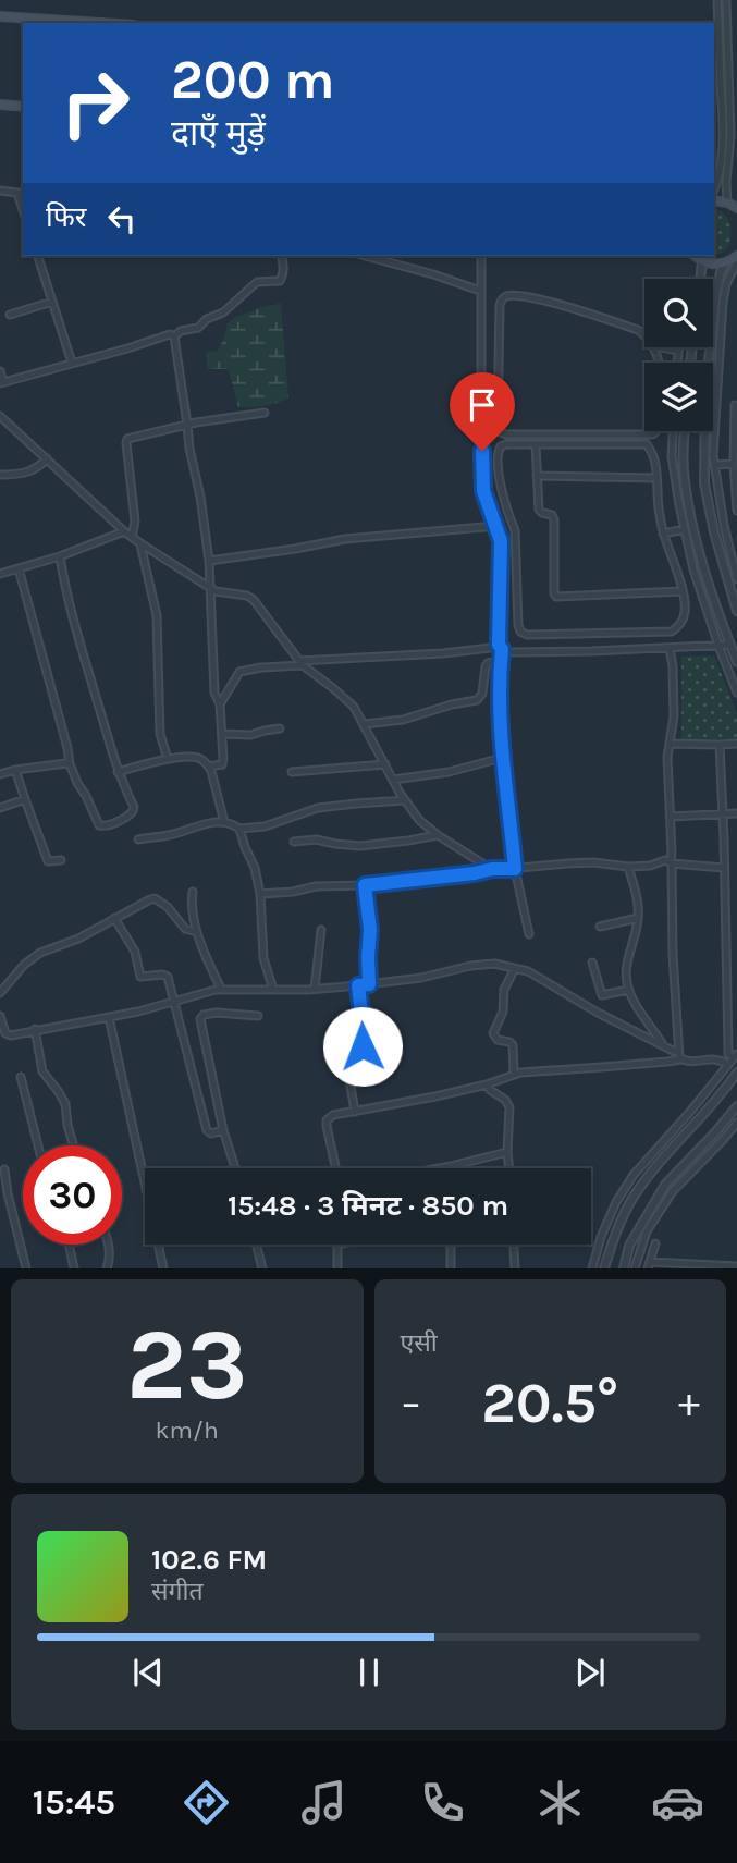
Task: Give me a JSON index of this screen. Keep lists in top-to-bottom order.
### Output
{
  "page": {
    "turn": ["200 m", "दाएँ मुड़ें"],
    "then": "फिर",
    "limit": "30",
    "trip": "15:48 · 3 मिनट · 850 m",
    "tile": [
      ["23", "km/h"],
      "एसी"
    ],
    "heat": ["−", "20.5°", "+"],
    "song": ["102.6 FM", "संगीत"],
    "tabs": "15:45"
  }
}
